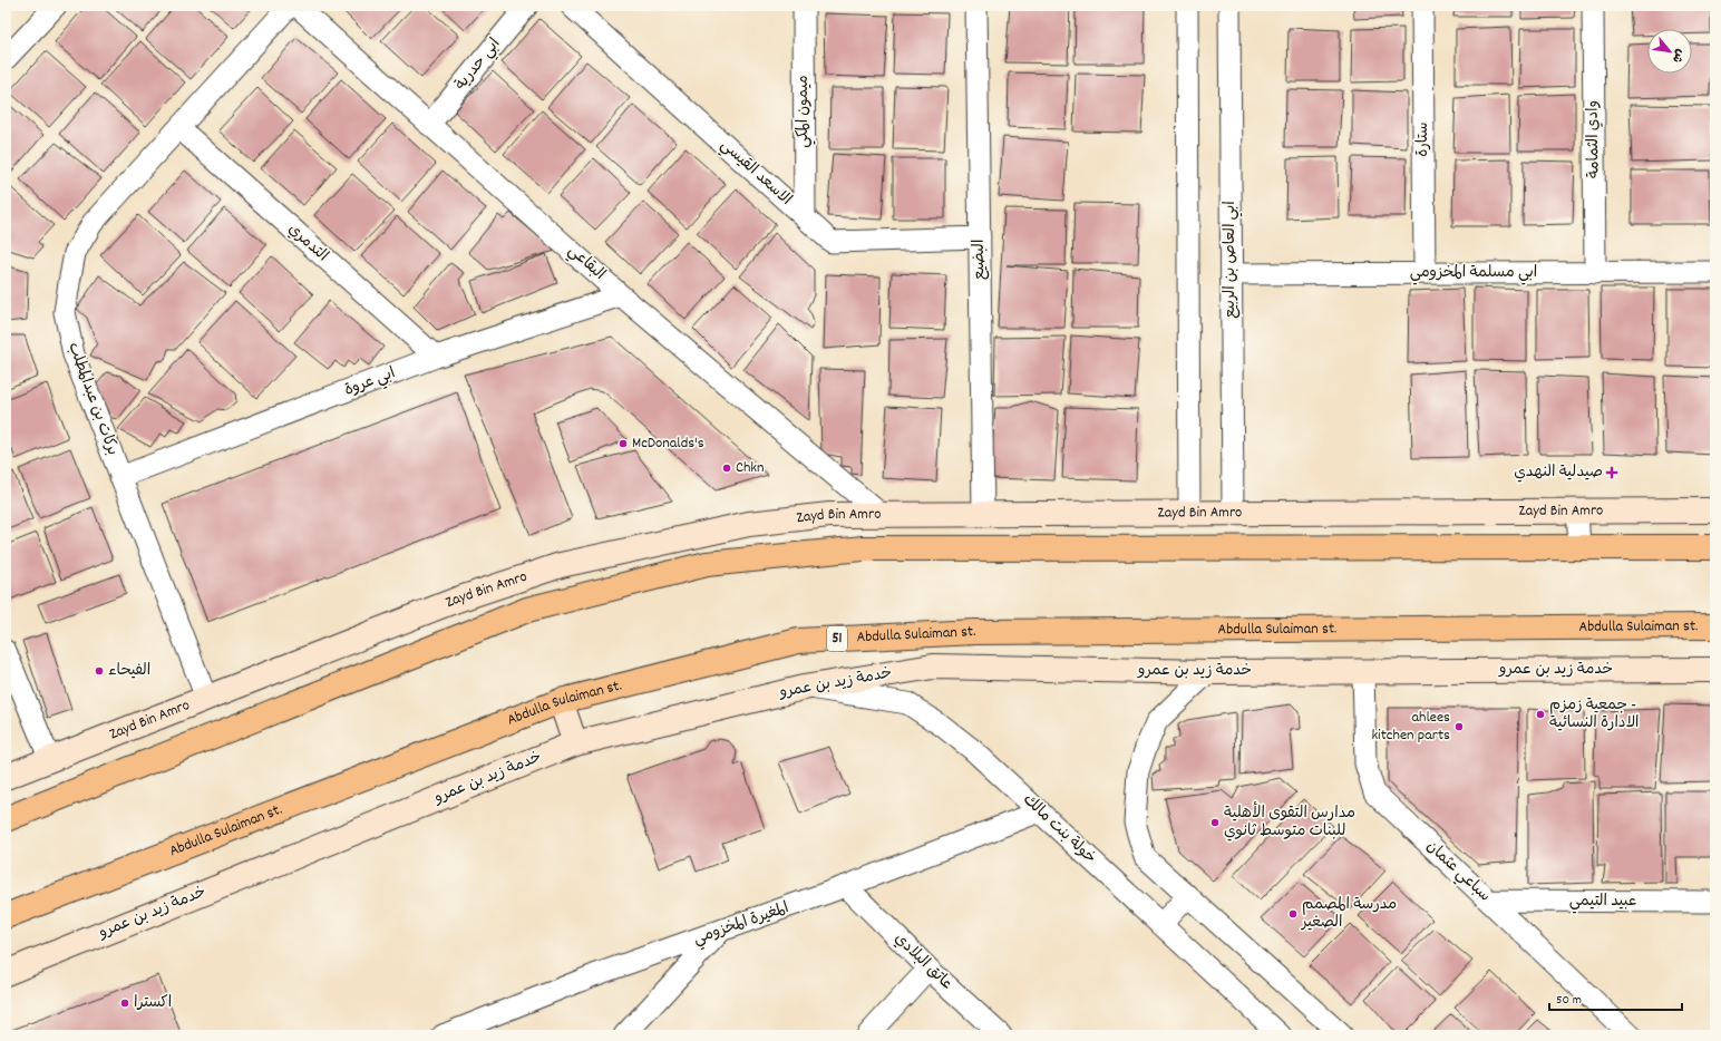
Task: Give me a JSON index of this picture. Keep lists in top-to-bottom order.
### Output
{
  "streets": {
    "main road": [
      "Zayd Bin Amro",
      "Abdulla Sulaiman st.",
      "51",
      "خدمة زيد بن عمرو"
    ],
    "street": [
      "ابي حدرية",
      "ميمون المكي",
      "ستارة",
      "وادي الثمامة",
      "الاسعد القيسي",
      "التدمري",
      "البضيع",
      "ابي العاص بن الربيع",
      "البقاعي",
      "ابي مسلمة المخزومي",
      "ابي عروة",
      "بركات بن عبدالمطلب",
      "خولة بنت مالك",
      "سباعي عثمان",
      "عبيد التيمي",
      "المغيرة المخزومي",
      "عاتق البلادي"
    ]
  },
  "crossings": [
    ["ابي حدرية", "البقاعي"],
    ["ميمون المكي", "الاسعد القيسي"],
    ["ستارة", "ابي مسلمة المخزومي"],
    ["وادي الثمامة", "ابي مسلمة المخزومي"],
    ["الاسعد القيسي", "البضيع"],
    ["التدمري", "ابي عروة"],
    ["التدمري", "بركات بن عبدالمطلب"],
    ["البضيع", "Zayd Bin Amro"],
    ["ابي العاص بن الربيع", "ابي مسلمة المخزومي"],
    ["ابي العاص بن الربيع", "Zayd Bin Amro"],
    ["البقاعي", "ابي عروة"],
    ["البقاعي", "Zayd Bin Amro"],
    ["ابي عروة", "بركات بن عبدالمطلب"],
    ["بركات بن عبدالمطلب", "Zayd Bin Amro"],
    ["خدمة زيد بن عمرو", "خولة بنت مالك"],
    ["خدمة زيد بن عمرو", "سباعي عثمان"],
    ["خولة بنت مالك", "المغيرة المخزومي"],
    ["سباعي عثمان", "عبيد التيمي"],
    ["المغيرة المخزومي", "عاتق البلادي"]
  ],
  "places": {
    "other": [
      "McDonalds's",
      "Chkn",
      "الفيحاء",
      "جمعية زمزم - الادارة النسائية",
      "ahlees kitchen parts",
      "مدارس التقوى الأهلية للبنات متوسط ثانوي",
      "مدرسة المصمم الصغير",
      "اكسترا"
    ],
    "health": ["صيدلية النهدي"]
  },
  "scale_bar": "50 m",
  "north": "bottom right"
}
